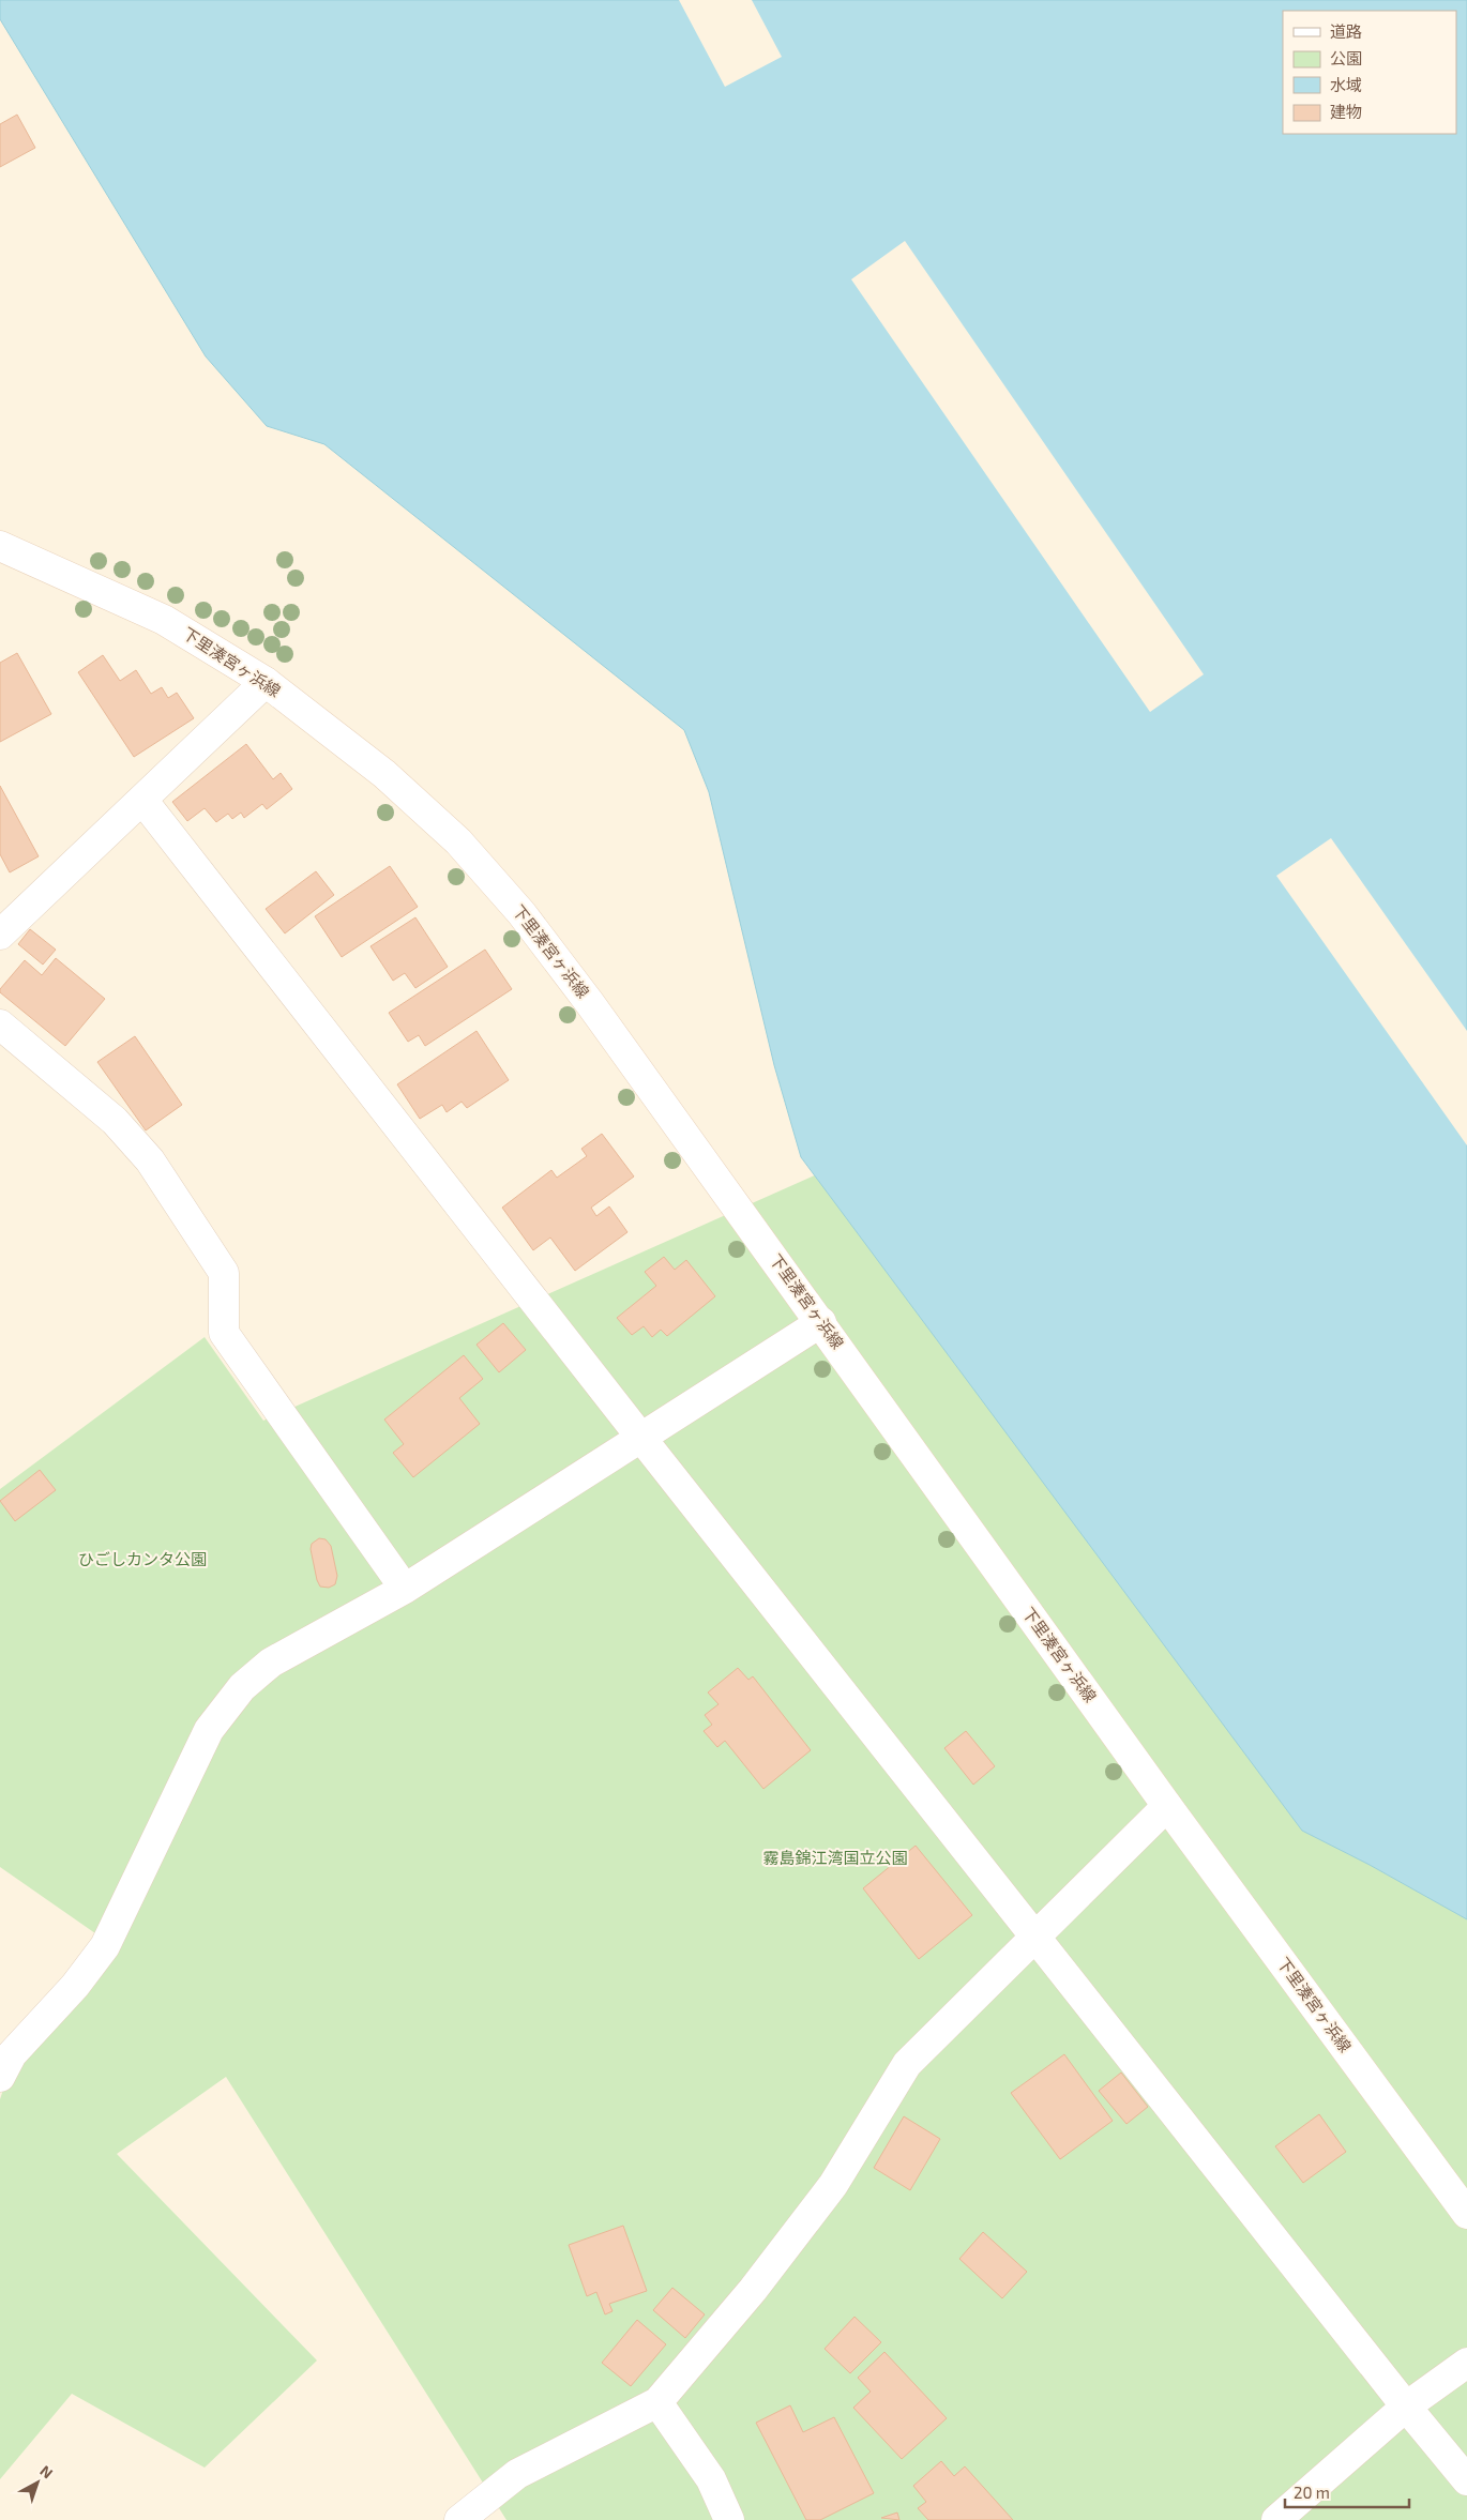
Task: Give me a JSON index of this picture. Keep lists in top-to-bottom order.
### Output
{
  "streets": {
    "street": ["下里湊宮ヶ浜線"]
  },
  "parks": ["ひごしカンタ公園", "霧島錦江湾国立公園"],
  "legend": [
    "道路",
    "公園",
    "水域",
    "建物"
  ],
  "scale_bar": "20 m",
  "north": "top right"
}
